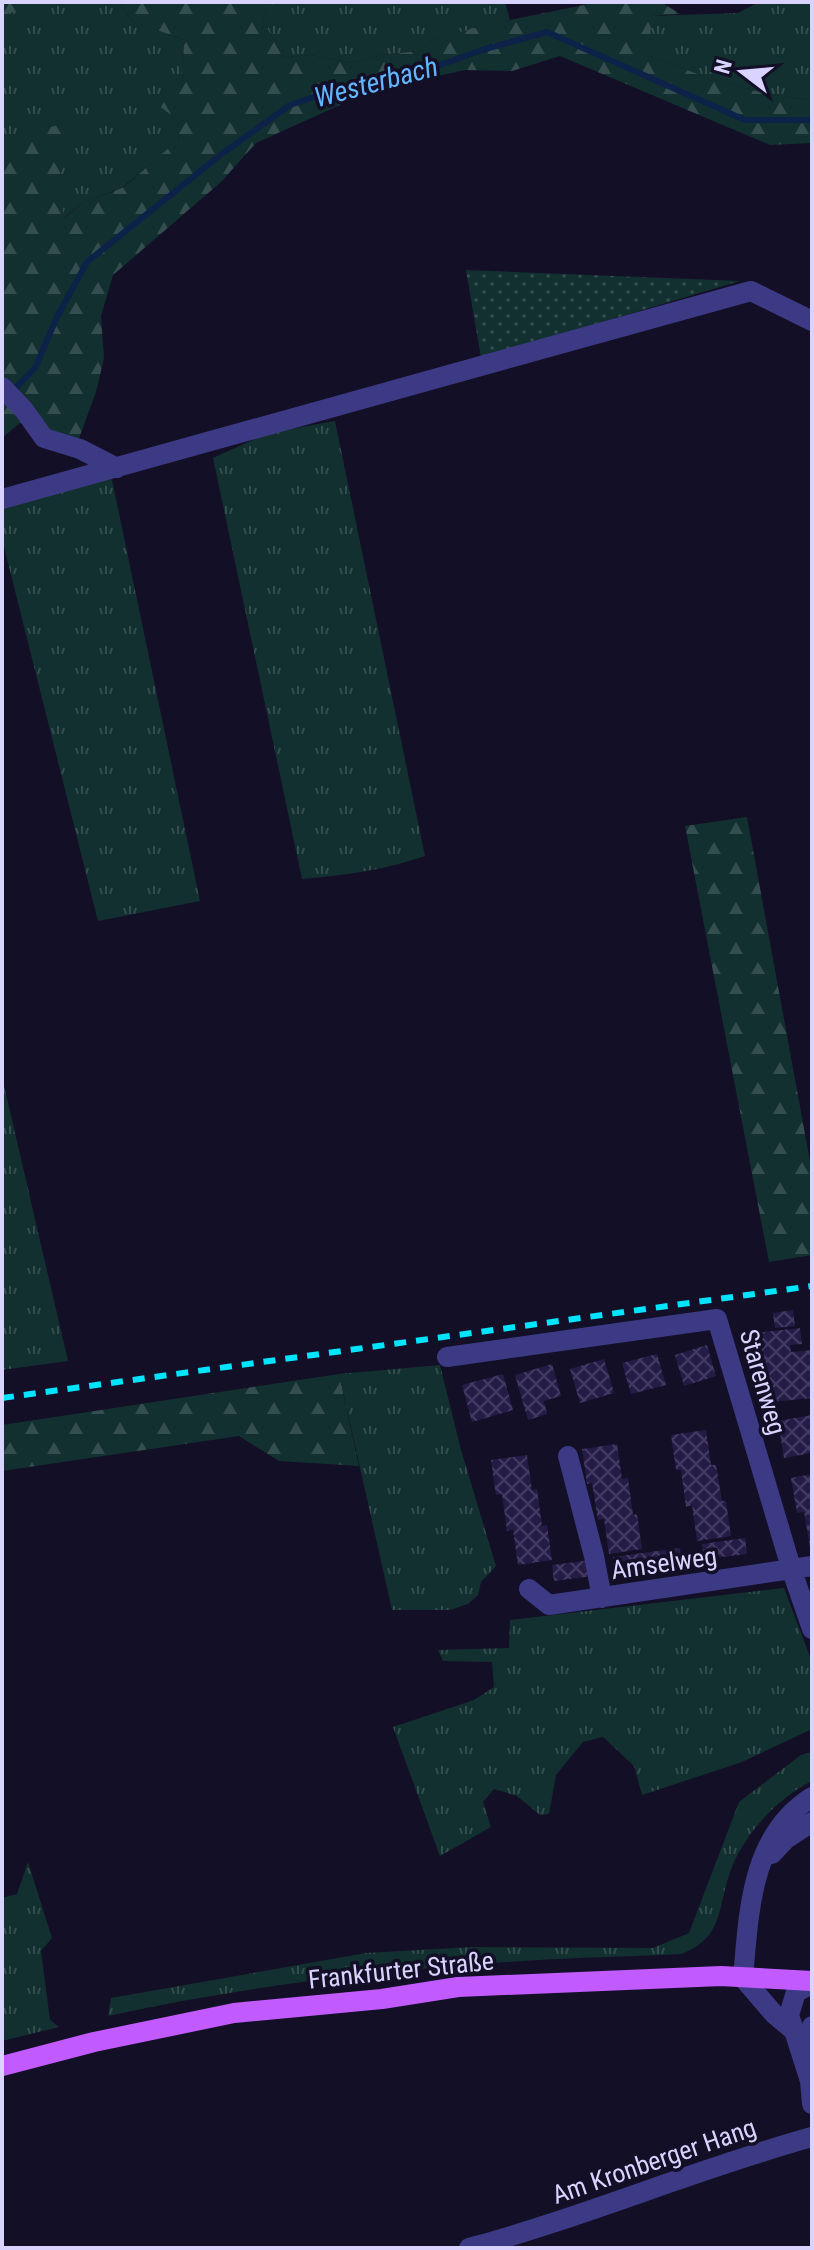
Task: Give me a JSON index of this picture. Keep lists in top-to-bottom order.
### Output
{
  "streets": {
    "main road": ["Frankfurter Straße"],
    "street": ["Starenweg", "Amselweg", "Am Kronberger Hang"]
  },
  "crossings": [
    ["Starenweg", "Amselweg"]
  ],
  "water": ["Westerbach"],
  "north": "left"
}
